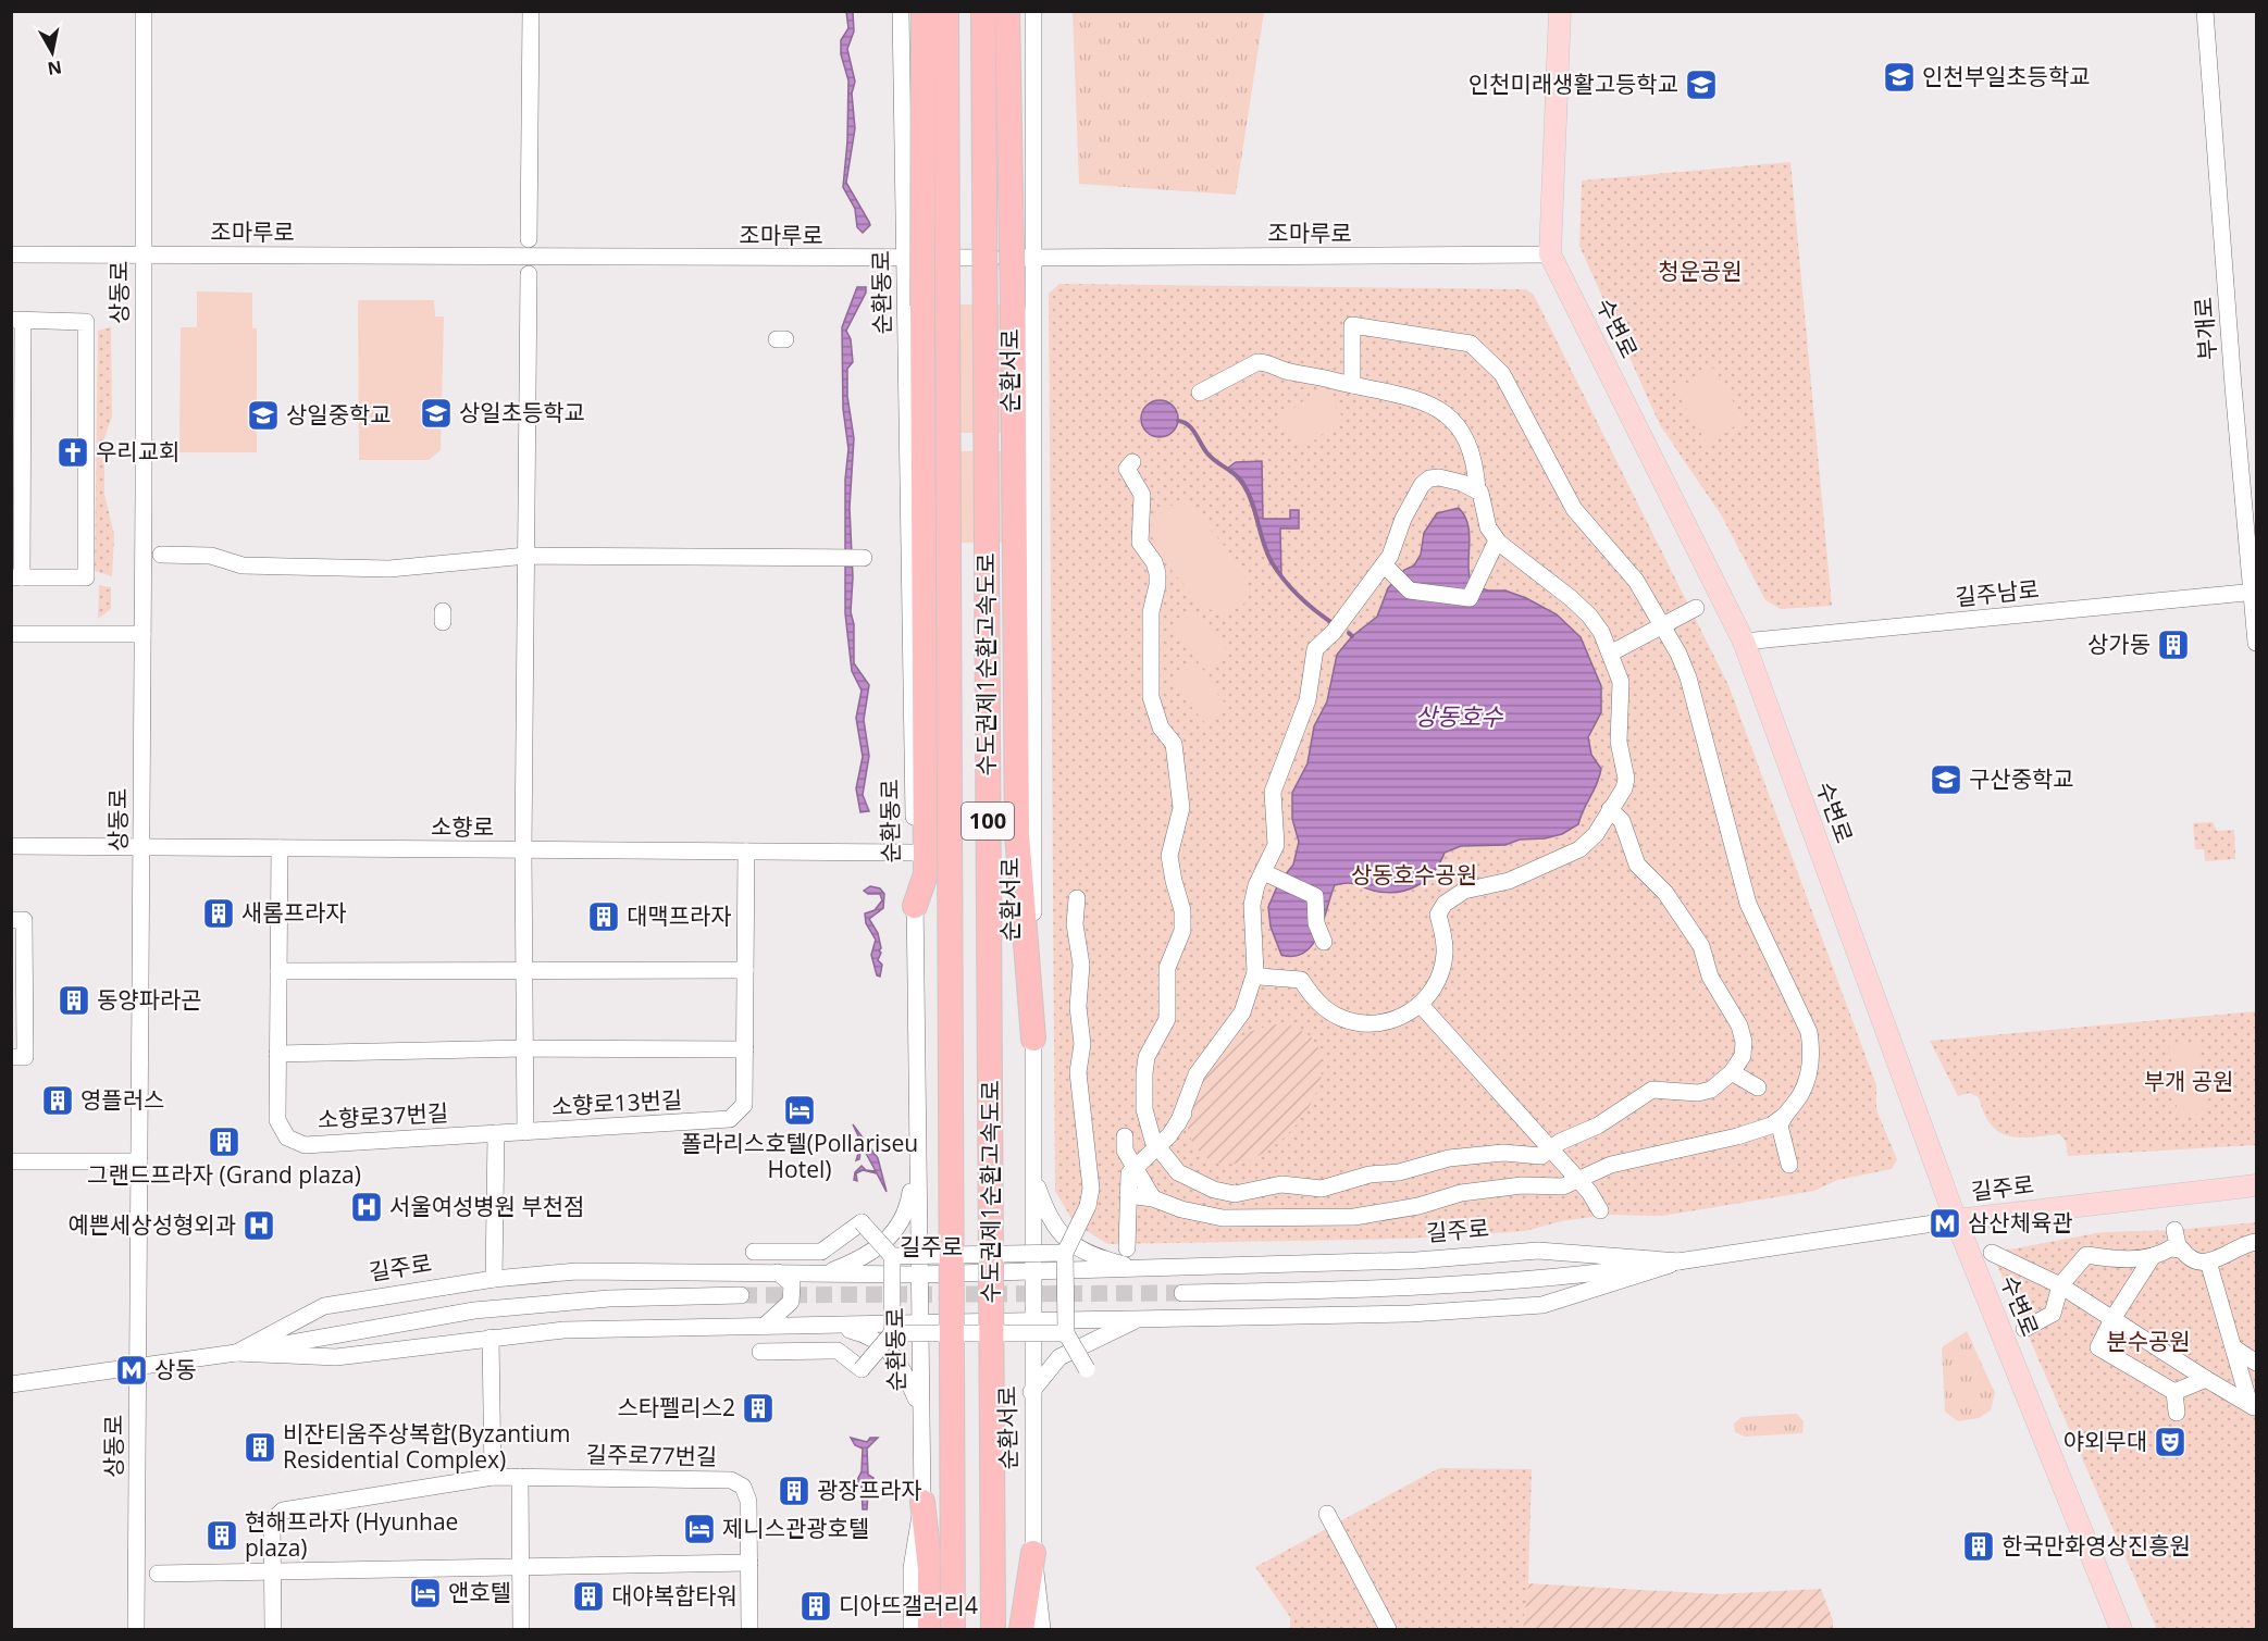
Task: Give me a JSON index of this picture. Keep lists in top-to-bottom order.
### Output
{
  "streets": {
    "highway": ["수도권제1순환고속도로", "100"],
    "main road": ["수변로", "길주로"],
    "street": [
      "조마루로",
      "상동로",
      "순환동로",
      "부개로",
      "순환서로",
      "길주남로",
      "소향로",
      "소향로13번길",
      "소향로37번길",
      "길주로77번길"
    ]
  },
  "crossings": [
    ["조마루로", "상동로"],
    ["조마루로", "순환동로"],
    ["조마루로", "수변로"],
    ["조마루로", "순환서로"],
    ["상동로", "소향로"],
    ["상동로", "길주로"],
    ["순환동로", "소향로"],
    ["순환동로", "길주로"],
    ["수변로", "길주남로"],
    ["수변로", "길주로"],
    ["부개로", "길주남로"],
    ["순환서로", "길주로"],
    ["소향로", "소향로13번길"],
    ["소향로", "소향로37번길"],
    ["소향로13번길", "소향로37번길"]
  ],
  "water": ["상동호수"],
  "parks": [
    "청운공원",
    "상동호수공원",
    "부개 공원",
    "분수공원"
  ],
  "places": {
    "school or university": [
      "인천부일초등학교",
      "인천미래생활고등학교",
      "상일초등학교",
      "상일중학교",
      "구산중학교"
    ],
    "church": ["우리교회"],
    "building": [
      "상가동",
      "새롬프라자",
      "대맥프라자",
      "동양파라곤",
      "영플러스",
      "그랜드프라자 (Grand plaza)",
      "스타펠리스2",
      "비잔티움주상복합(Byzantium Residential Complex)",
      "광장프라자",
      "현해프라자 (Hyunhae plaza)",
      "한국만화영상진흥원",
      "대야복합타워",
      "디아뜨갤러리4"
    ],
    "hotel": ["폴라리스호텔(Pollariseu Hotel)", "제니스관광호텔", "앤호텔"],
    "hospital": ["서울여성병원 부천점", "예쁜세상성형외과"],
    "metro station": ["삼산체육관", "상동"],
    "theatre": ["야외무대"]
  },
  "north": "bottom"
}
